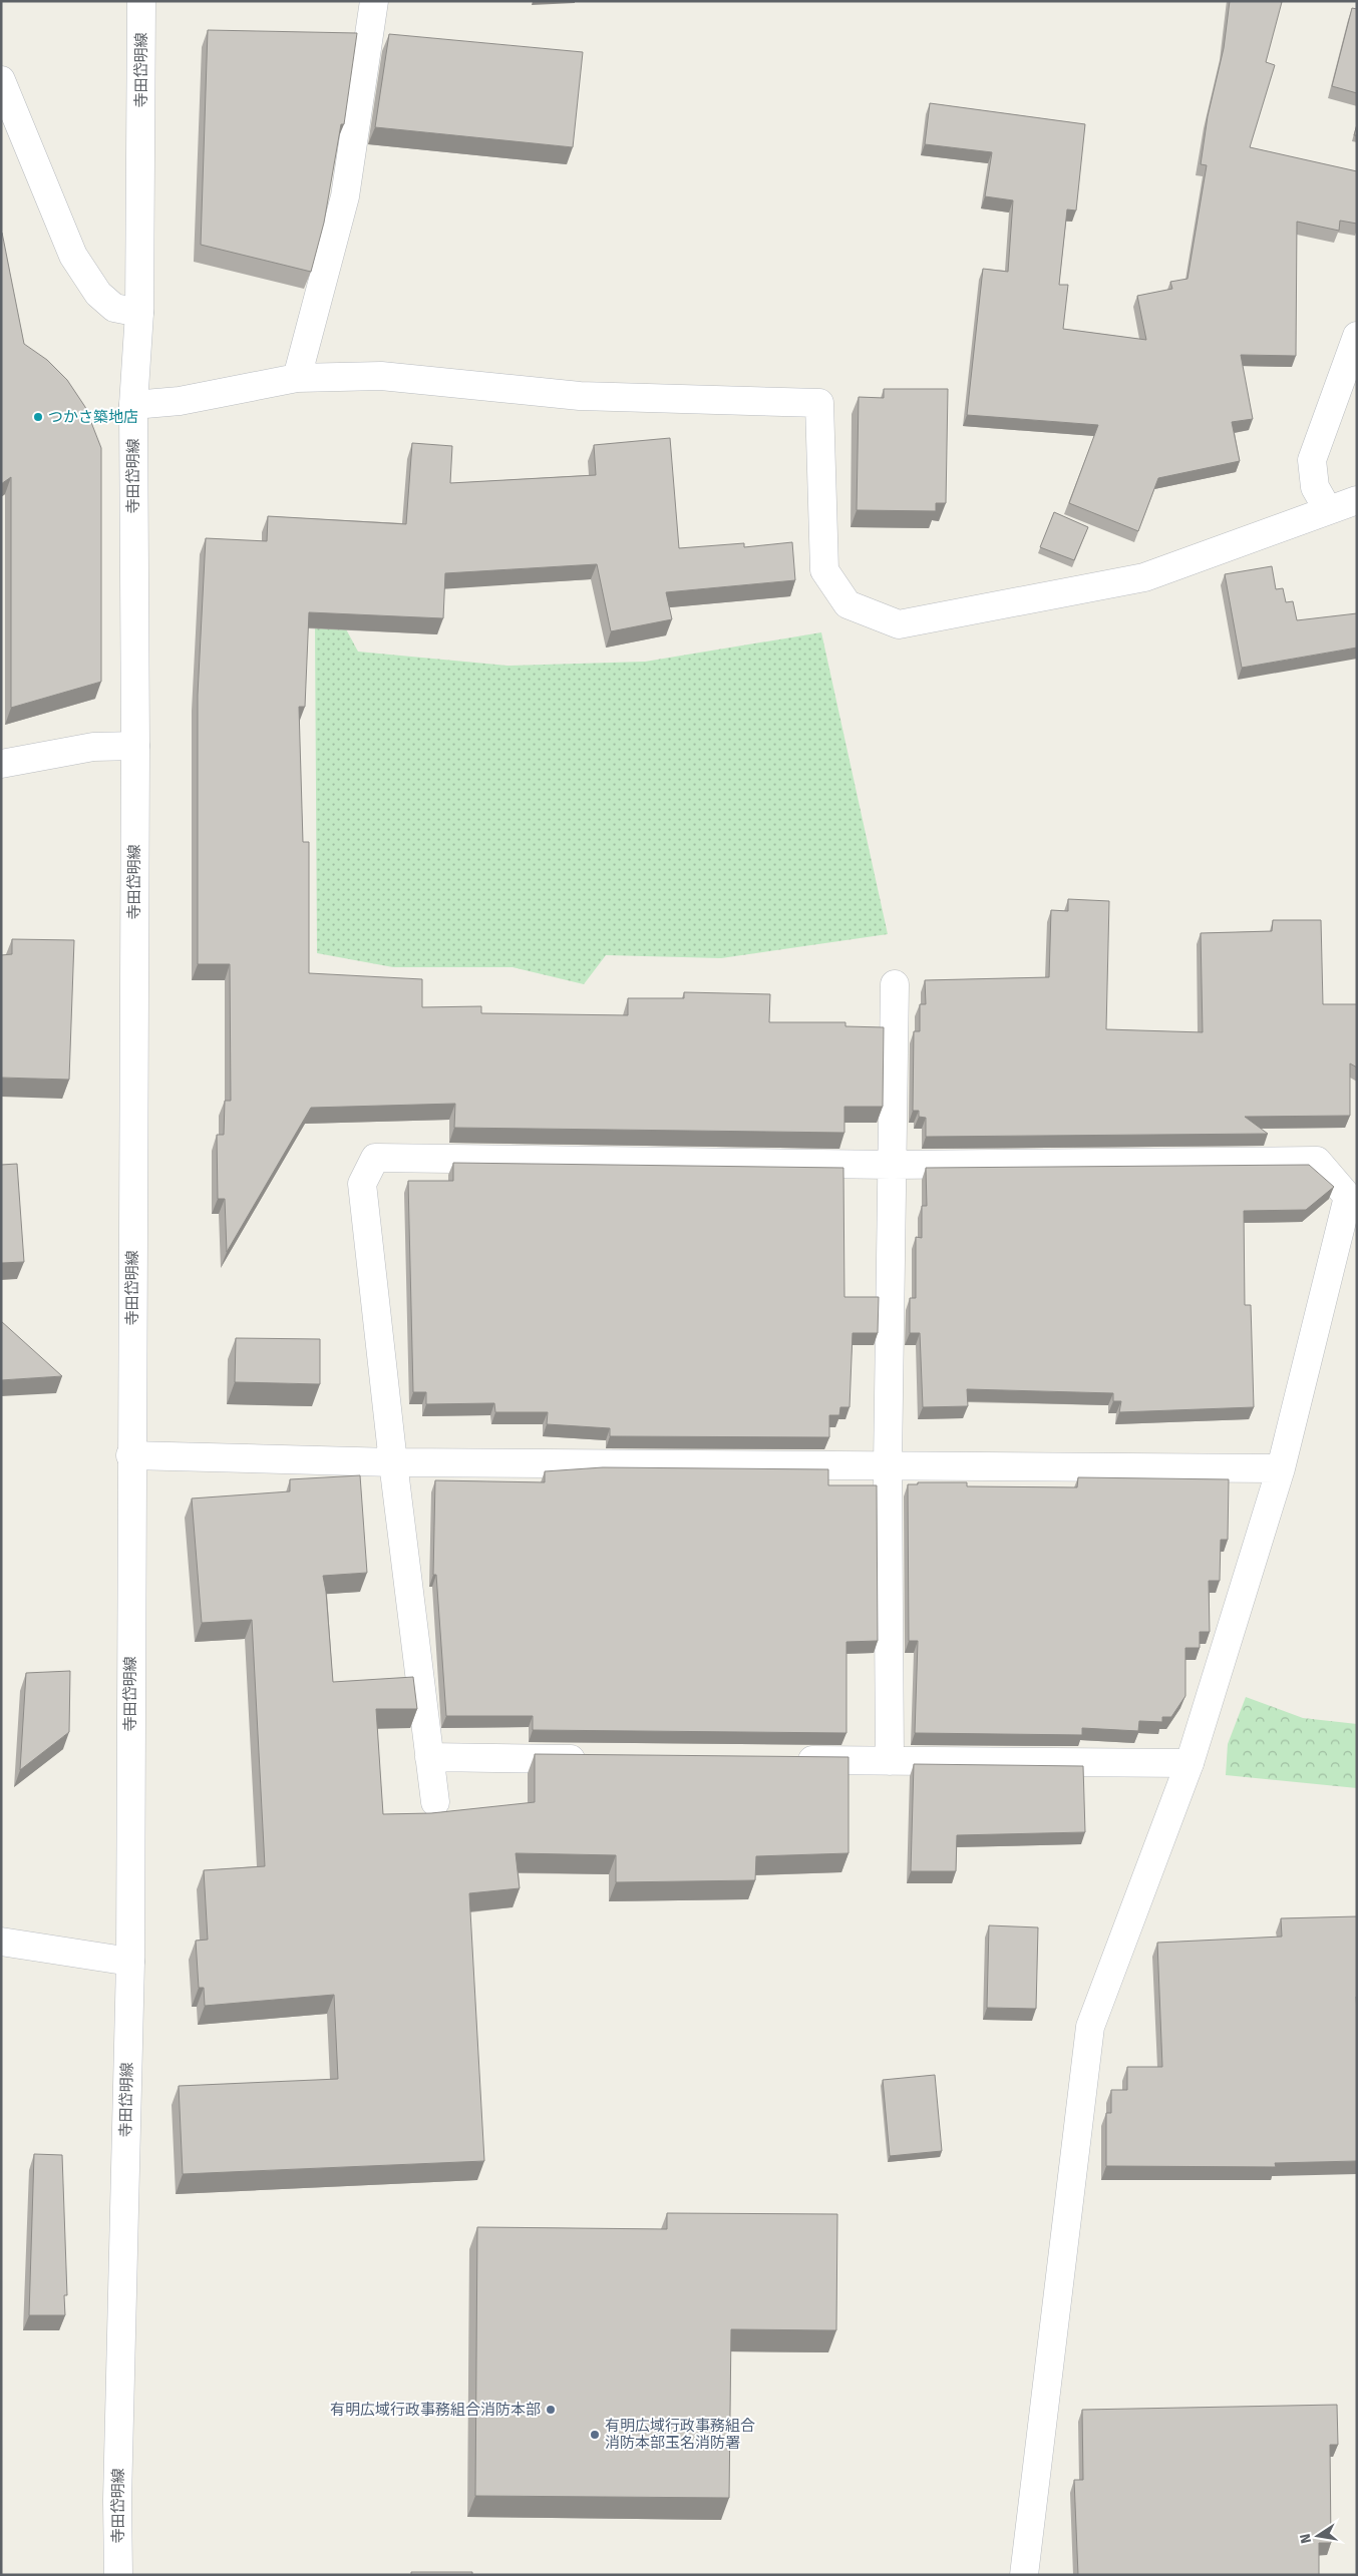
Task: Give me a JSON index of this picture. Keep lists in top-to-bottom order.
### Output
{
  "streets": {
    "street": ["寺田岱明線"]
  },
  "places": ["つかさ築地店", "有明広域行政事務組合消防本部", "有明広域行政事務組合 消防本部玉名消防署"],
  "north": "left"
}
